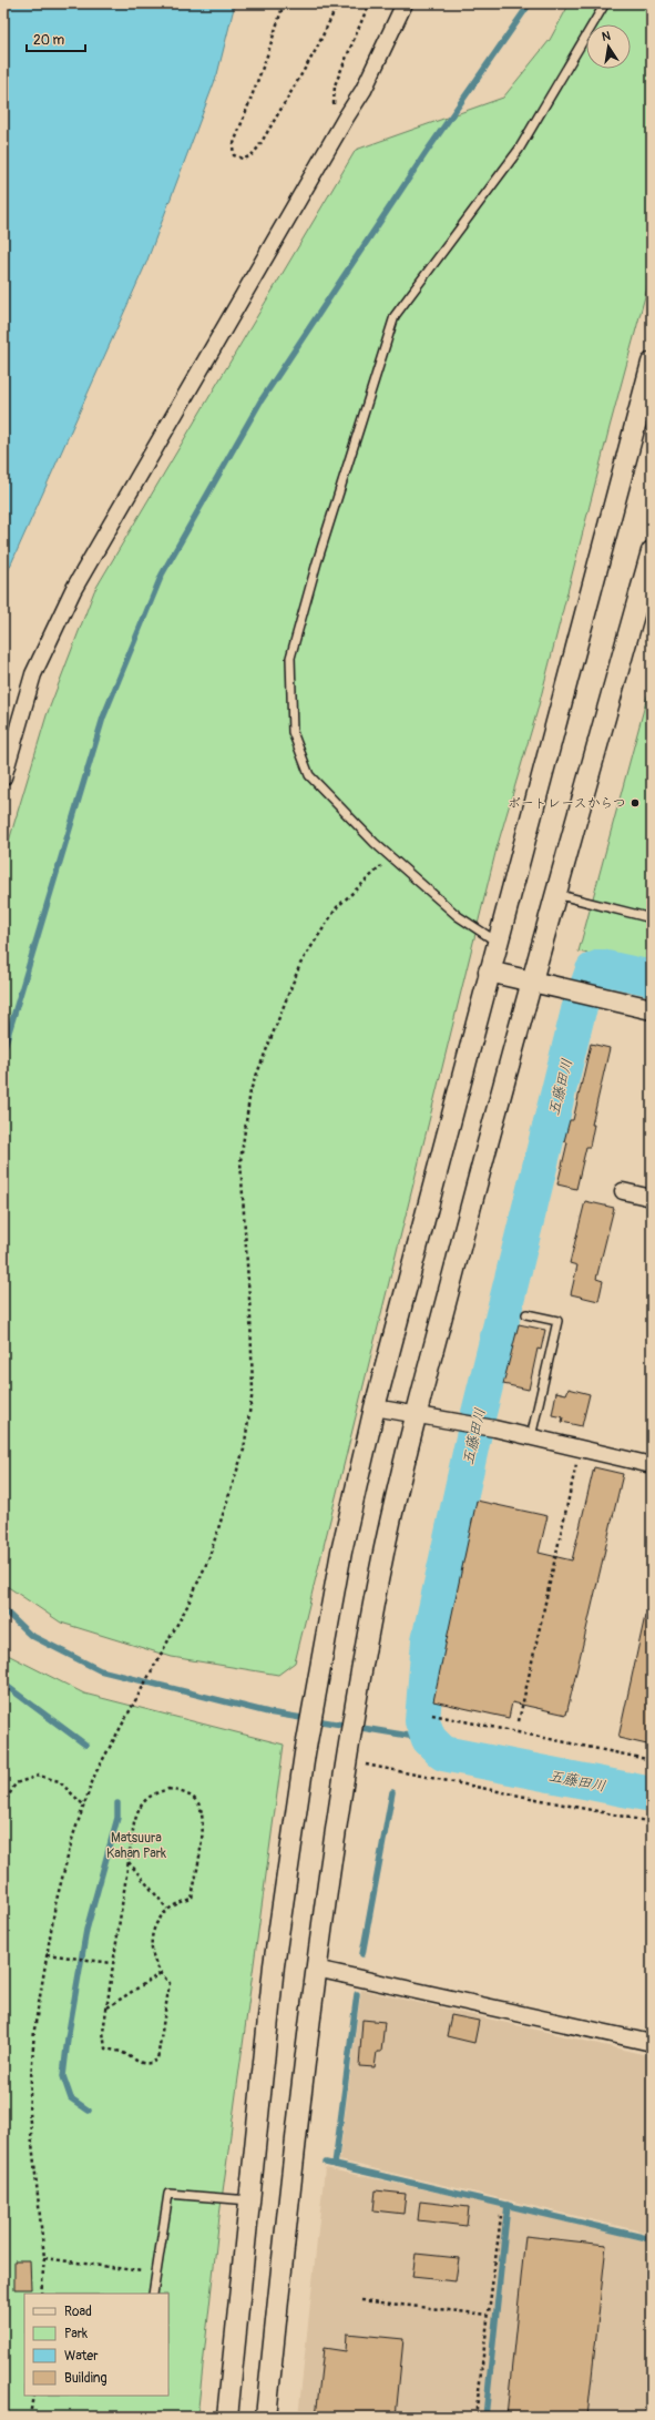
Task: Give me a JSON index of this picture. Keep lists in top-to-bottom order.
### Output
{
  "water": ["五藤田川"],
  "parks": ["Matsuura Kahan Park"],
  "places": ["ボートレースからつ"],
  "legend": [
    "Road",
    "Park",
    "Water",
    "Building"
  ],
  "scale_bar": "20 m",
  "north": "top"
}
